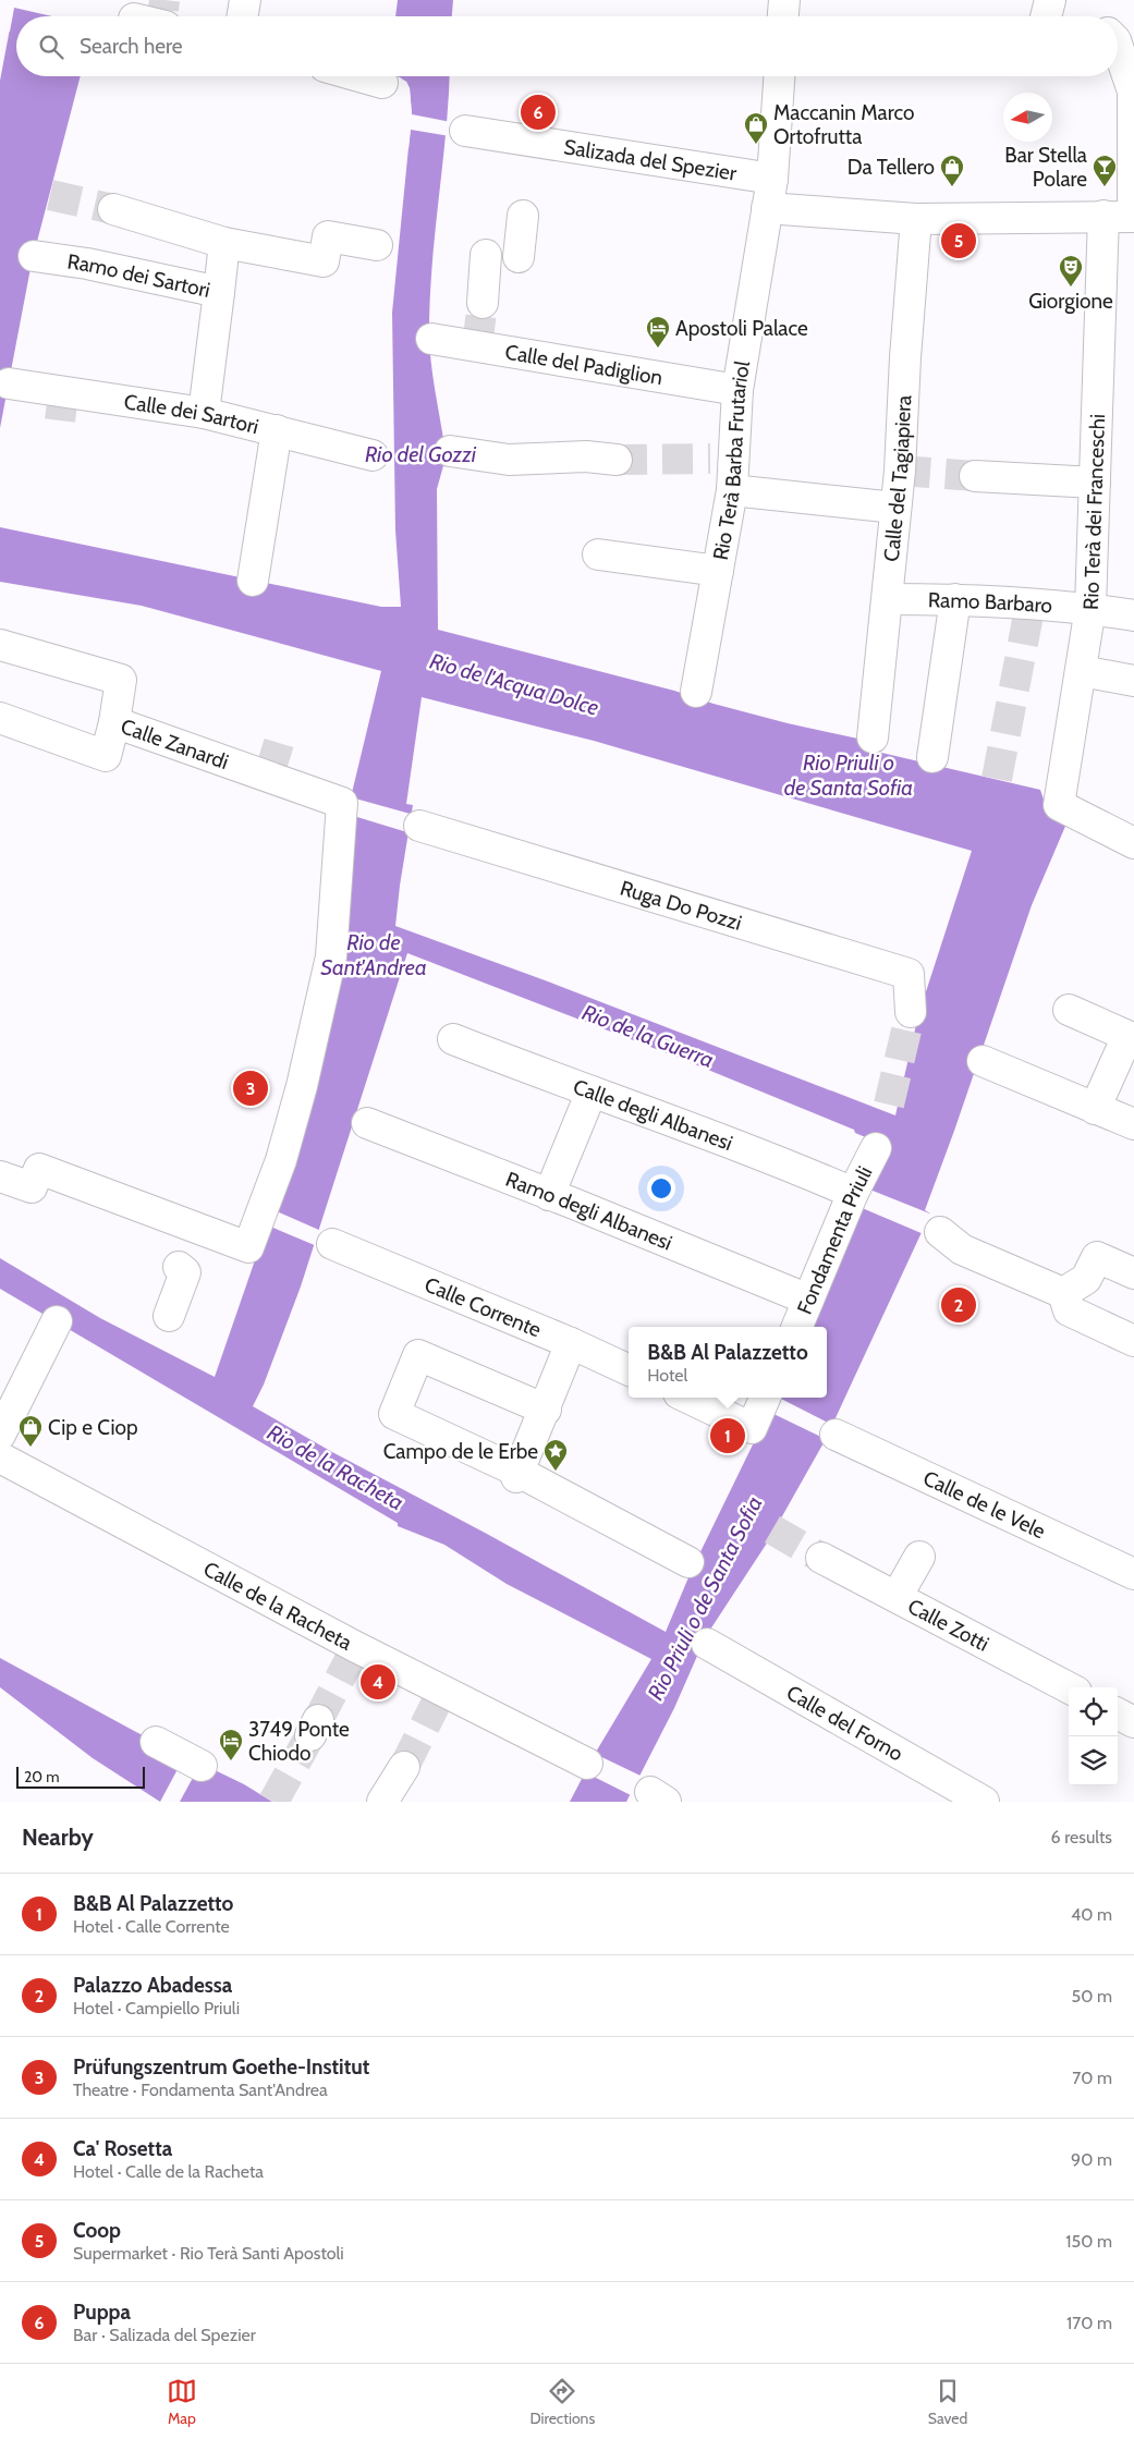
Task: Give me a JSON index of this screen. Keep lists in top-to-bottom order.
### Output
{
  "streets": {
    "street": [
      "Salizada del Spezier",
      "Ramo dei Sartori",
      "Calle del Padiglion",
      "Calle dei Sartori",
      "Rio Terà Barba Frutariol",
      "Calle del Tagiapiera",
      "Rio Terà dei Franceschi",
      "Ramo Barbaro",
      "Calle Zanardi",
      "Ruga Do Pozzi",
      "Calle degli Albanesi",
      "Ramo degli Albanesi",
      "Fondamenta Priuli",
      "Calle Corrente",
      "Calle de le Vele",
      "Calle de la Racheta",
      "Calle Zotti",
      "Calle del Forno"
    ]
  },
  "crossings": [
    ["Salizada del Spezier", "Rio Terà Barba Frutariol"],
    ["Ramo dei Sartori", "Calle dei Sartori"],
    ["Calle del Padiglion", "Rio Terà Barba Frutariol"],
    ["Calle del Tagiapiera", "Ramo Barbaro"],
    ["Rio Terà dei Franceschi", "Ramo Barbaro"],
    ["Calle degli Albanesi", "Fondamenta Priuli"],
    ["Ramo degli Albanesi", "Fondamenta Priuli"]
  ],
  "water": [
    "Rio del Gozzi",
    "Rio de l'Acqua Dolce",
    "Rio Priuli o de Santa Sofia",
    "Rio de Sant'Andrea",
    "Rio de la Guerra",
    "Rio de la Racheta"
  ],
  "places": {
    "shop": ["Maccanin Marco Ortofrutta", "Da Tellero", "Cip e Ciop"],
    "bar": ["Bar Stella Polare"],
    "theatre": ["Giorgione"],
    "hotel": ["Apostoli Palace", "3749 Ponte Chiodo"],
    "place": ["Campo de le Erbe"]
  },
  "scale_bar": "20 m",
  "north": "left",
  "page": {
    "search": "Search here",
    "pins": [
      "6",
      "5",
      "3",
      "2",
      "1",
      "4"
    ],
    "popup": ["B&B Al Palazzetto", "Hotel"],
    "scale": "20 m",
    "heading": ["Nearby", "6 results"],
    "list": [
      {
        "mark": "1",
        "name": "B&B Al Palazzetto",
        "note": "Hotel · Calle Corrente",
        "value": "40 m"
      },
      {
        "mark": "2",
        "name": "Palazzo Abadessa",
        "note": "Hotel · Campiello Priuli",
        "value": "50 m"
      },
      {
        "mark": "3",
        "name": "Prüfungszentrum Goethe-Institut",
        "note": "Theatre · Fondamenta Sant'Andrea",
        "value": "70 m"
      },
      {
        "mark": "4",
        "name": "Ca' Rosetta",
        "note": "Hotel · Calle de la Racheta",
        "value": "90 m"
      },
      {
        "mark": "5",
        "name": "Coop",
        "note": "Supermarket · Rio Terà Santi Apostoli",
        "value": "150 m"
      },
      {
        "mark": "6",
        "name": "Puppa",
        "note": "Bar · Salizada del Spezier",
        "value": "170 m"
      }
    ],
    "nav": ["Map", "Directions", "Saved"]
  }
}
